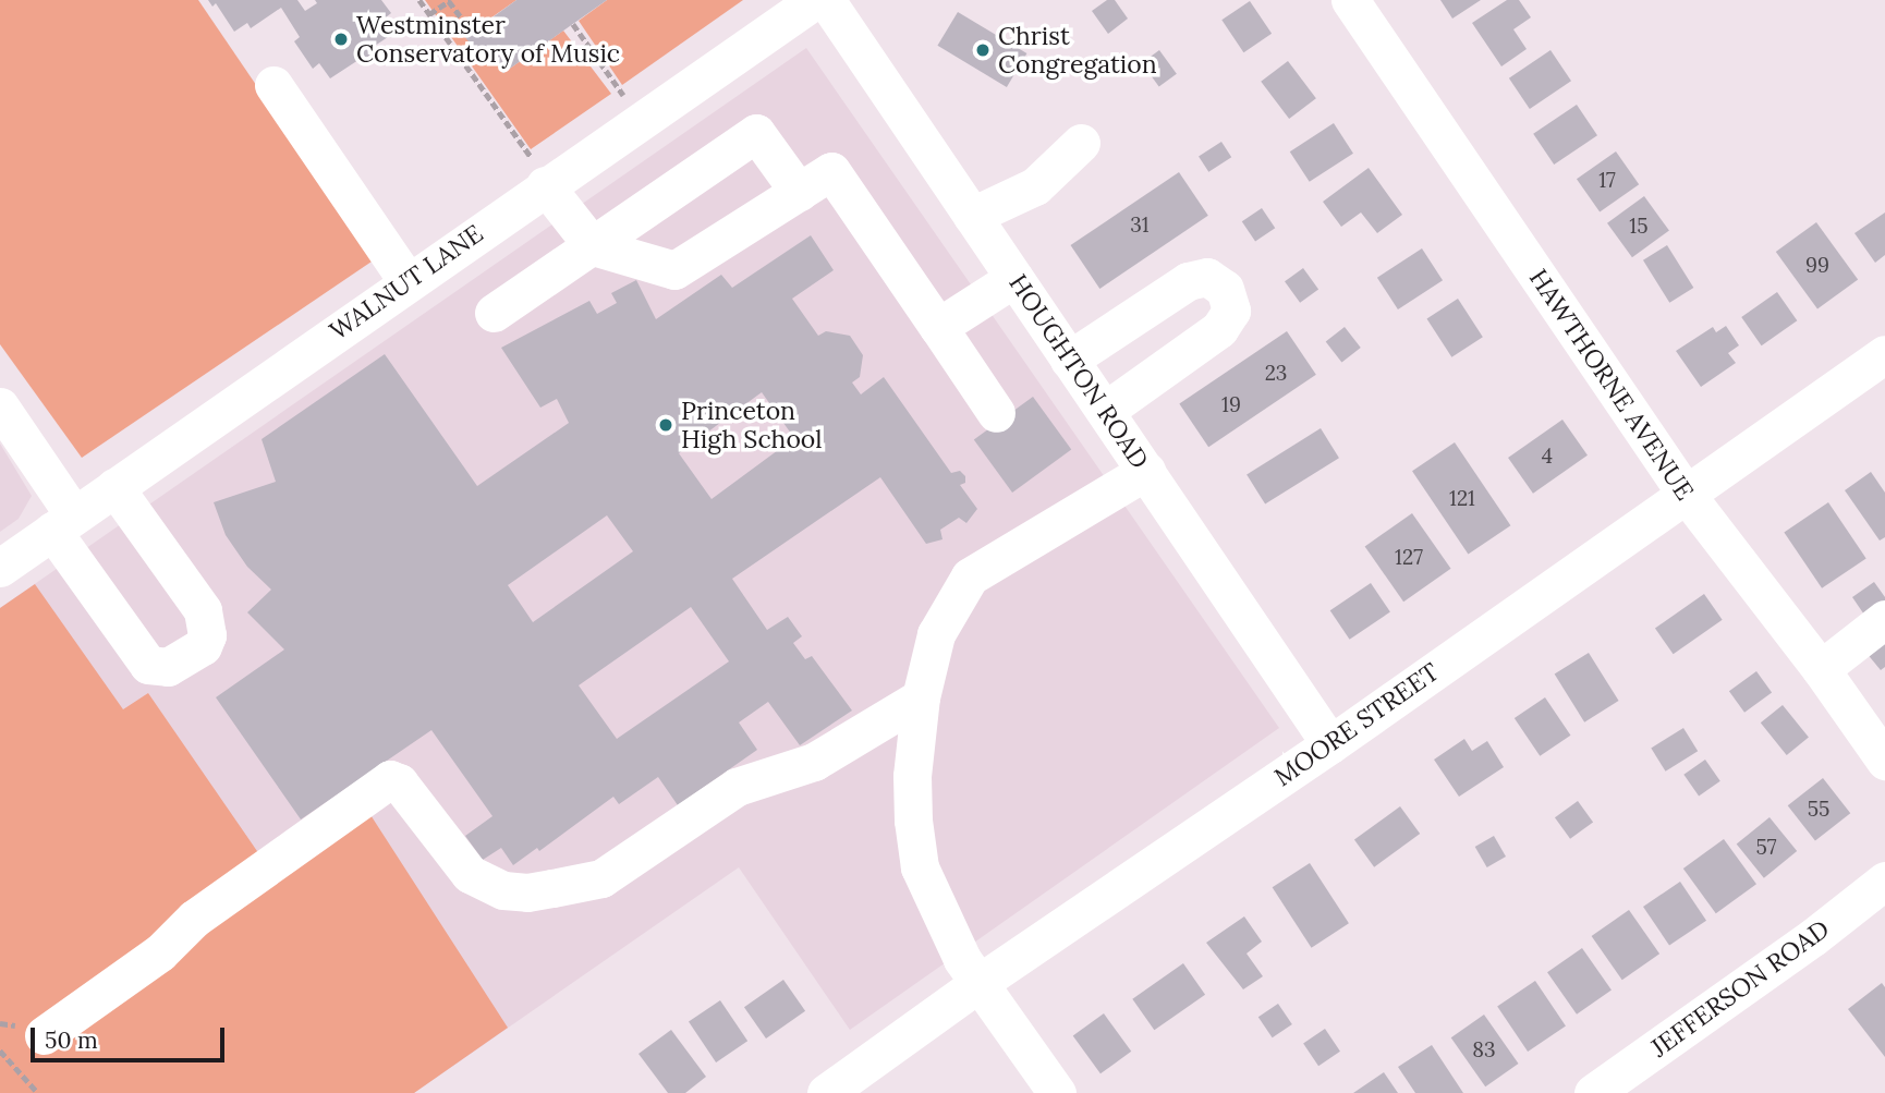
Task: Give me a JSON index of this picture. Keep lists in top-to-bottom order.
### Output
{
  "streets": {
    "street": [
      "WALNUT LANE",
      "HOUGHTON ROAD",
      "HAWTHORNE AVENUE",
      "MOORE STREET",
      "JEFFERSON ROAD"
    ]
  },
  "crossings": [
    ["HOUGHTON ROAD", "MOORE STREET"],
    ["HAWTHORNE AVENUE", "MOORE STREET"]
  ],
  "places": ["Westminster Conservatory of Music", "Christ Congregation", "Princeton High School"],
  "house_numbers": [
    "17",
    "31",
    "15",
    "99",
    "23",
    "19",
    "4",
    "121",
    "127",
    "55",
    "57",
    "83"
  ],
  "scale_bar": "50 m"
}
